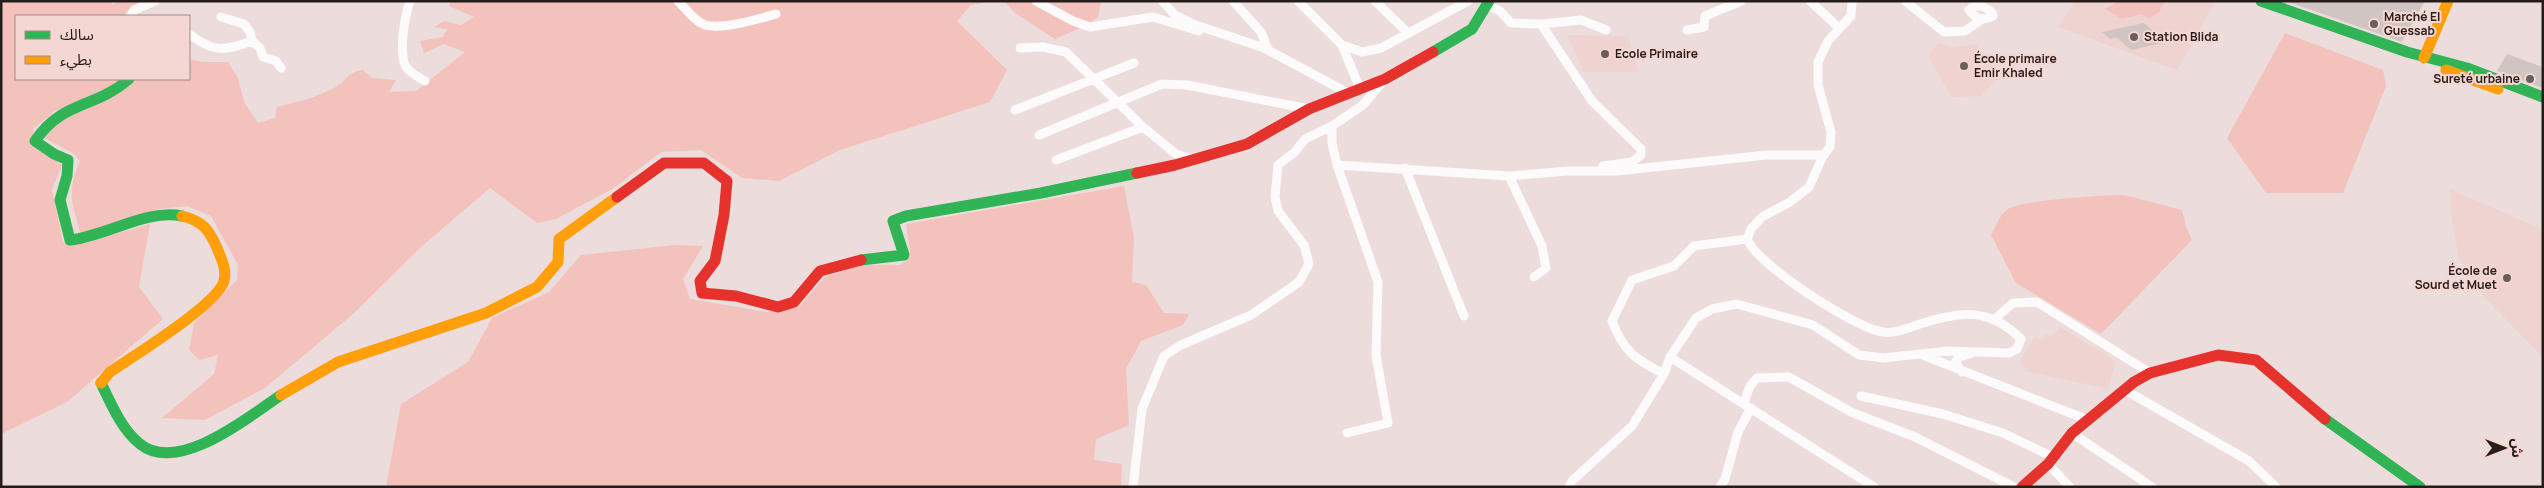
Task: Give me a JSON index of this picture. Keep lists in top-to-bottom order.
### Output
{
  "places": [
    "Marché El Guessab",
    "Station Blida",
    "Ecole Primaire",
    "École primaire Emir Khaled",
    "Sureté urbaine",
    "École de Sourd et Muet"
  ],
  "legend": ["سالك", "بطيء"],
  "north": "right"
}
